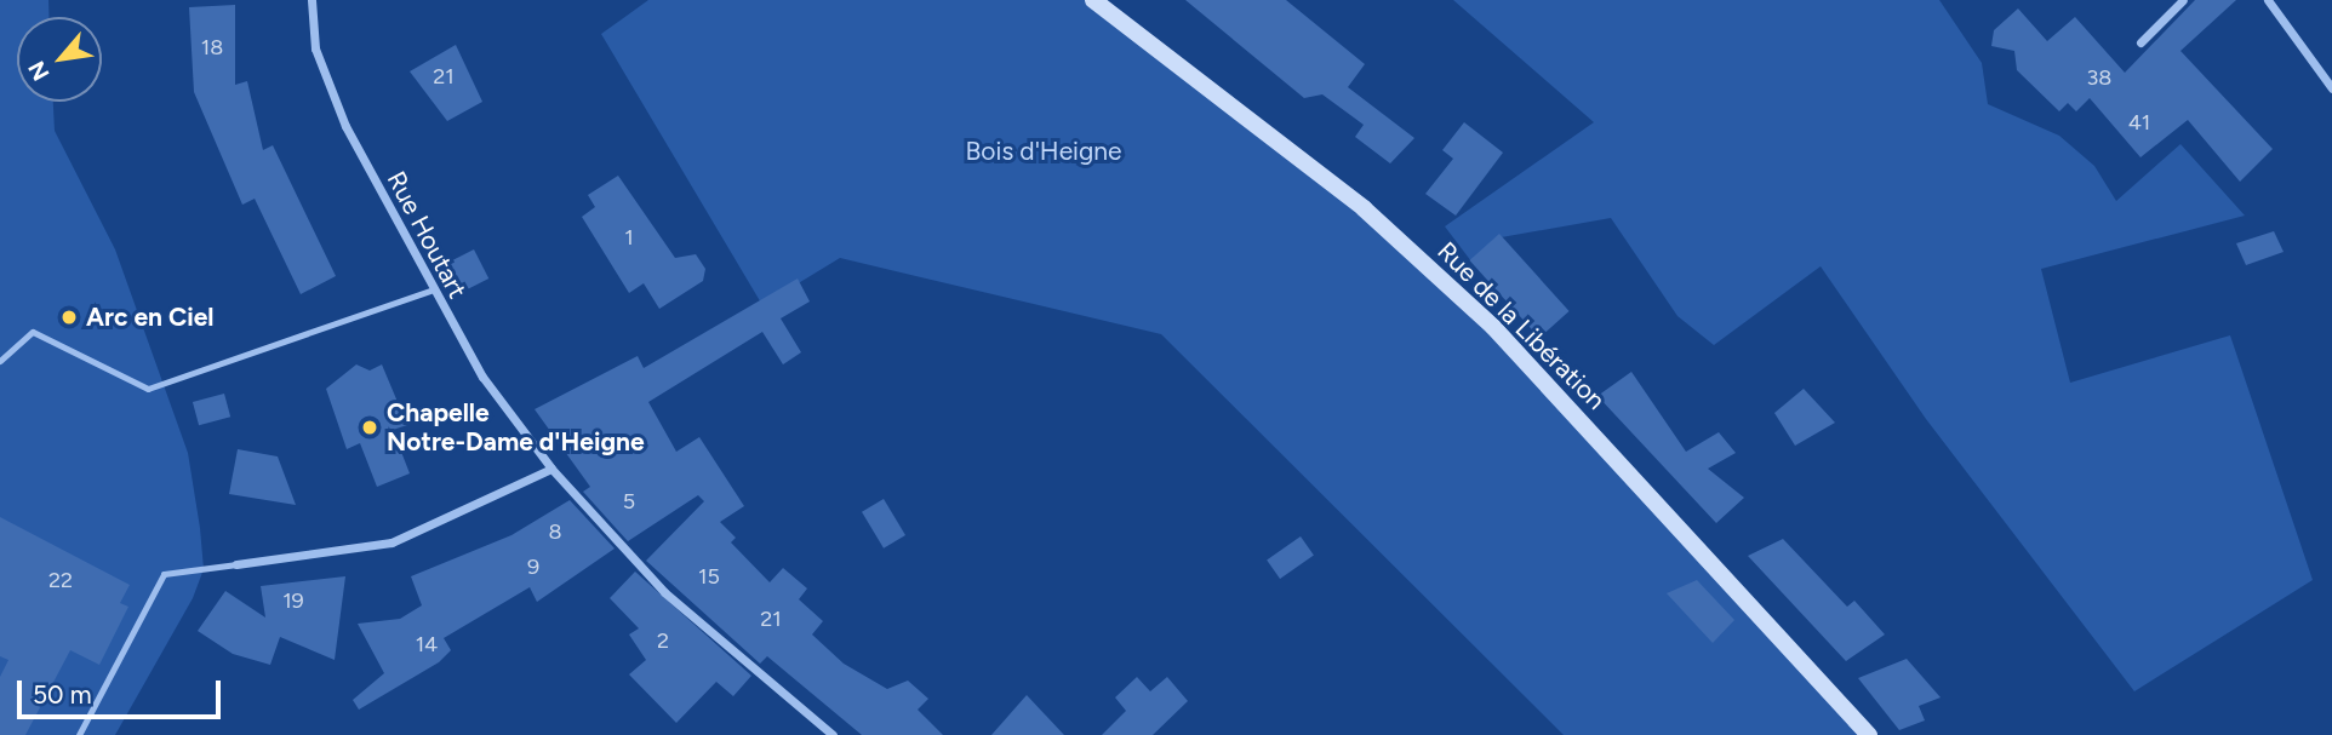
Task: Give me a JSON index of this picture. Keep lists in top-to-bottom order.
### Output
{
  "streets": {
    "street": ["Rue Houtart", "Rue de la Libération"]
  },
  "parks": ["Bois d'Heigne"],
  "places": ["Arc en Ciel", "Chapelle Notre-Dame d'Heigne"],
  "house_numbers": [
    "18",
    "21",
    "38",
    "41",
    "1",
    "5",
    "8",
    "9",
    "15",
    "22",
    "19",
    "21",
    "2",
    "14"
  ],
  "scale_bar": "50 m",
  "north": "bottom left"
}
